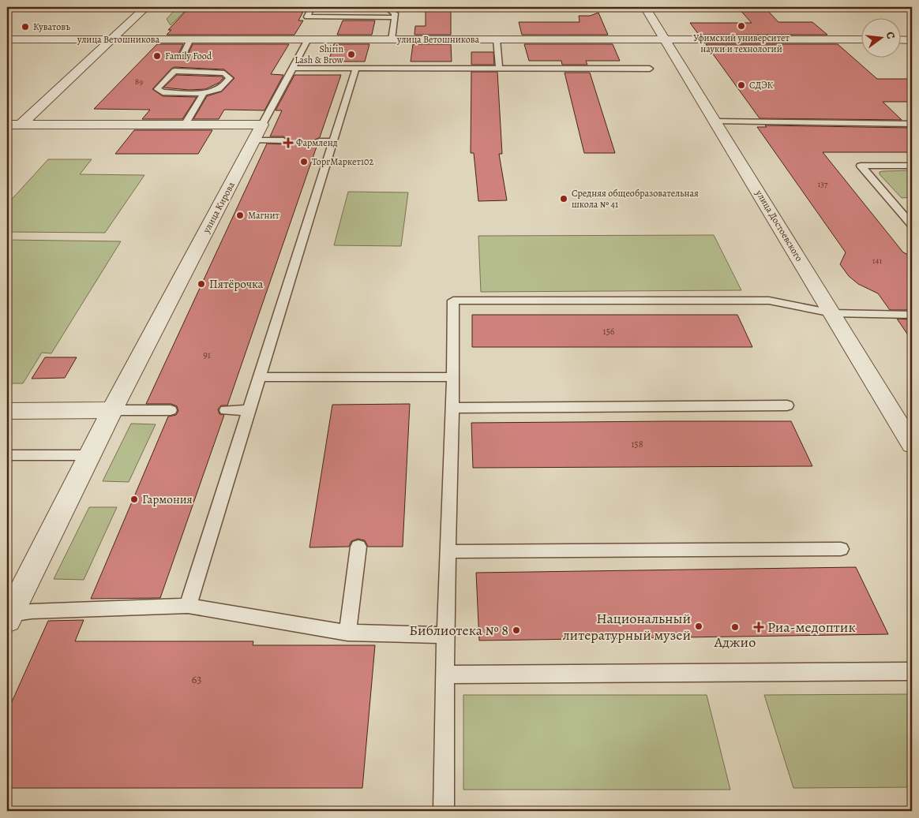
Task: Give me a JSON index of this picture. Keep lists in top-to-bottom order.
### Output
{
  "streets": {
    "street": ["улица Ветошникова", "улица Кирова", "улица Достоевского"]
  },
  "crossings": [
    ["улица Ветошникова", "улица Достоевского"]
  ],
  "places": {
    "other": [
      "Уфимский университет науки и технологий",
      "Куватовъ",
      "Shirin Lash & Brow",
      "Family Food",
      "СДЭК",
      "ТоргМаркет102",
      "Средняя общеобразовательная школа № 41",
      "Магнит",
      "Пятёрочка",
      "Гармония",
      "Национальный литературный музей",
      "Аджио",
      "Библиотека № 8"
    ],
    "health": ["Фармленд", "Риа-медоптик"]
  },
  "house_numbers": [
    "89",
    "137",
    "141",
    "156",
    "91",
    "158",
    "63"
  ],
  "north": "right"
}
